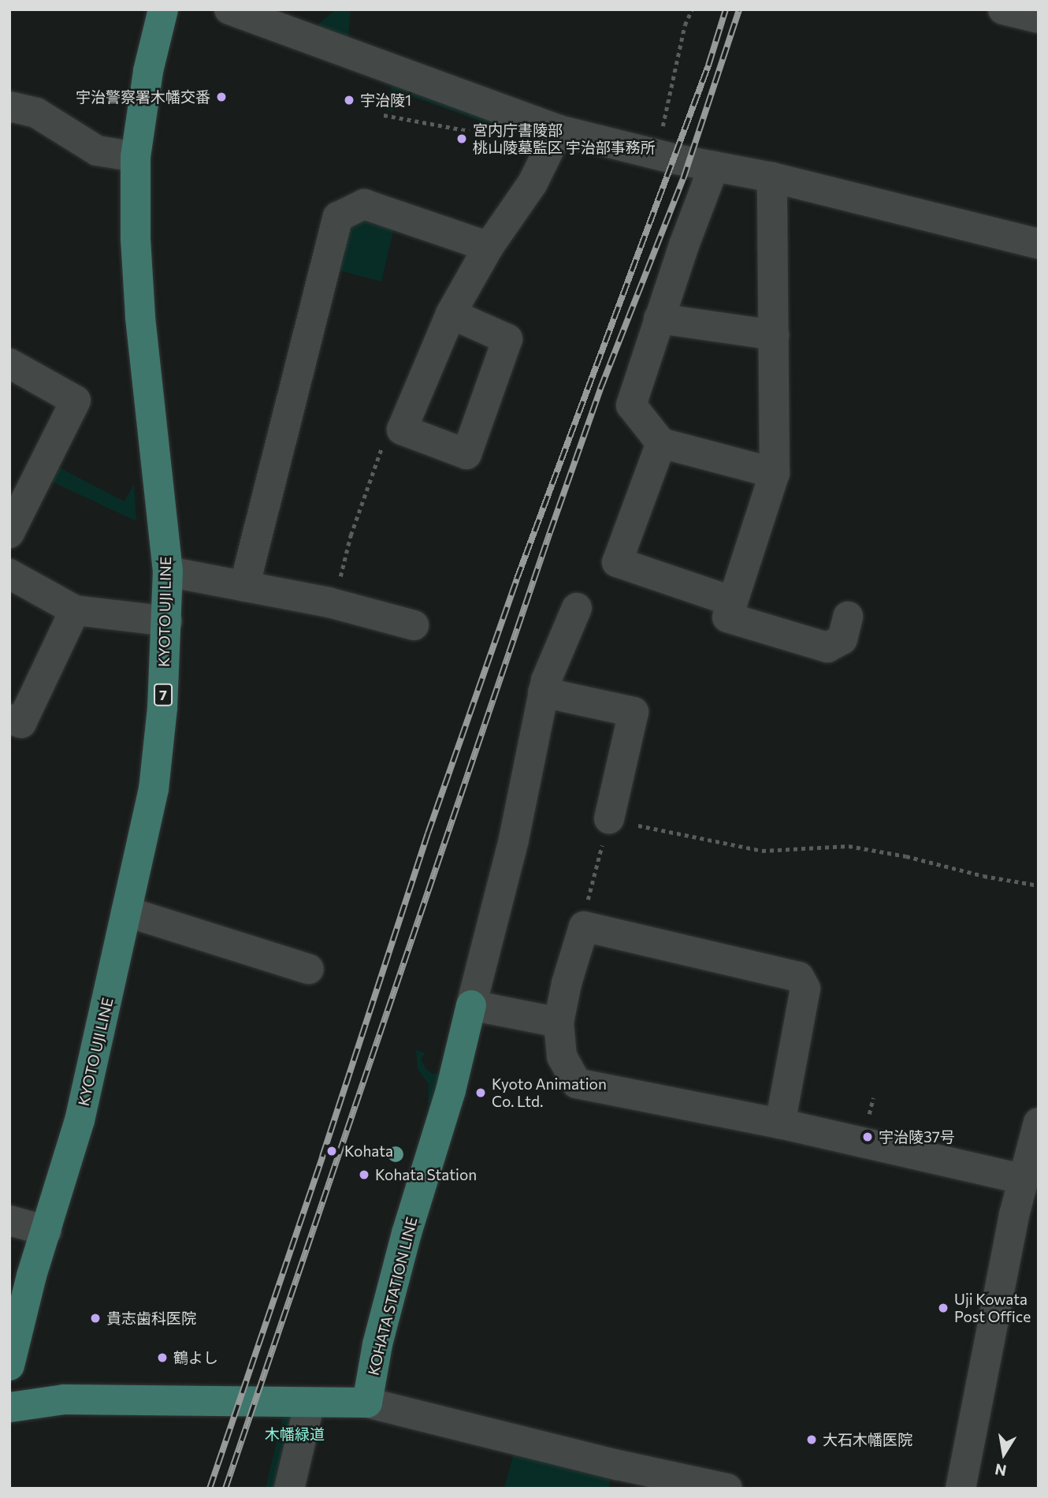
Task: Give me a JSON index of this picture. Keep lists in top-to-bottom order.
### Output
{
  "streets": {
    "main road": ["KYOTO UJI LINE", "7", "KOHATA STATION LINE"]
  },
  "parks": ["木幡緑道"],
  "places": [
    "宇治警察署木幡交番",
    "宇治陵1",
    "宮内庁書陵部 桃山陵墓監区 宇治部事務所",
    "Kyoto Animation Co. Ltd.",
    "宇治陵37号",
    "Kohata",
    "Kohata Station",
    "Uji Kowata Post Office",
    "貴志歯科医院",
    "鶴よし",
    "大石木幡医院"
  ],
  "north": "bottom"
}
